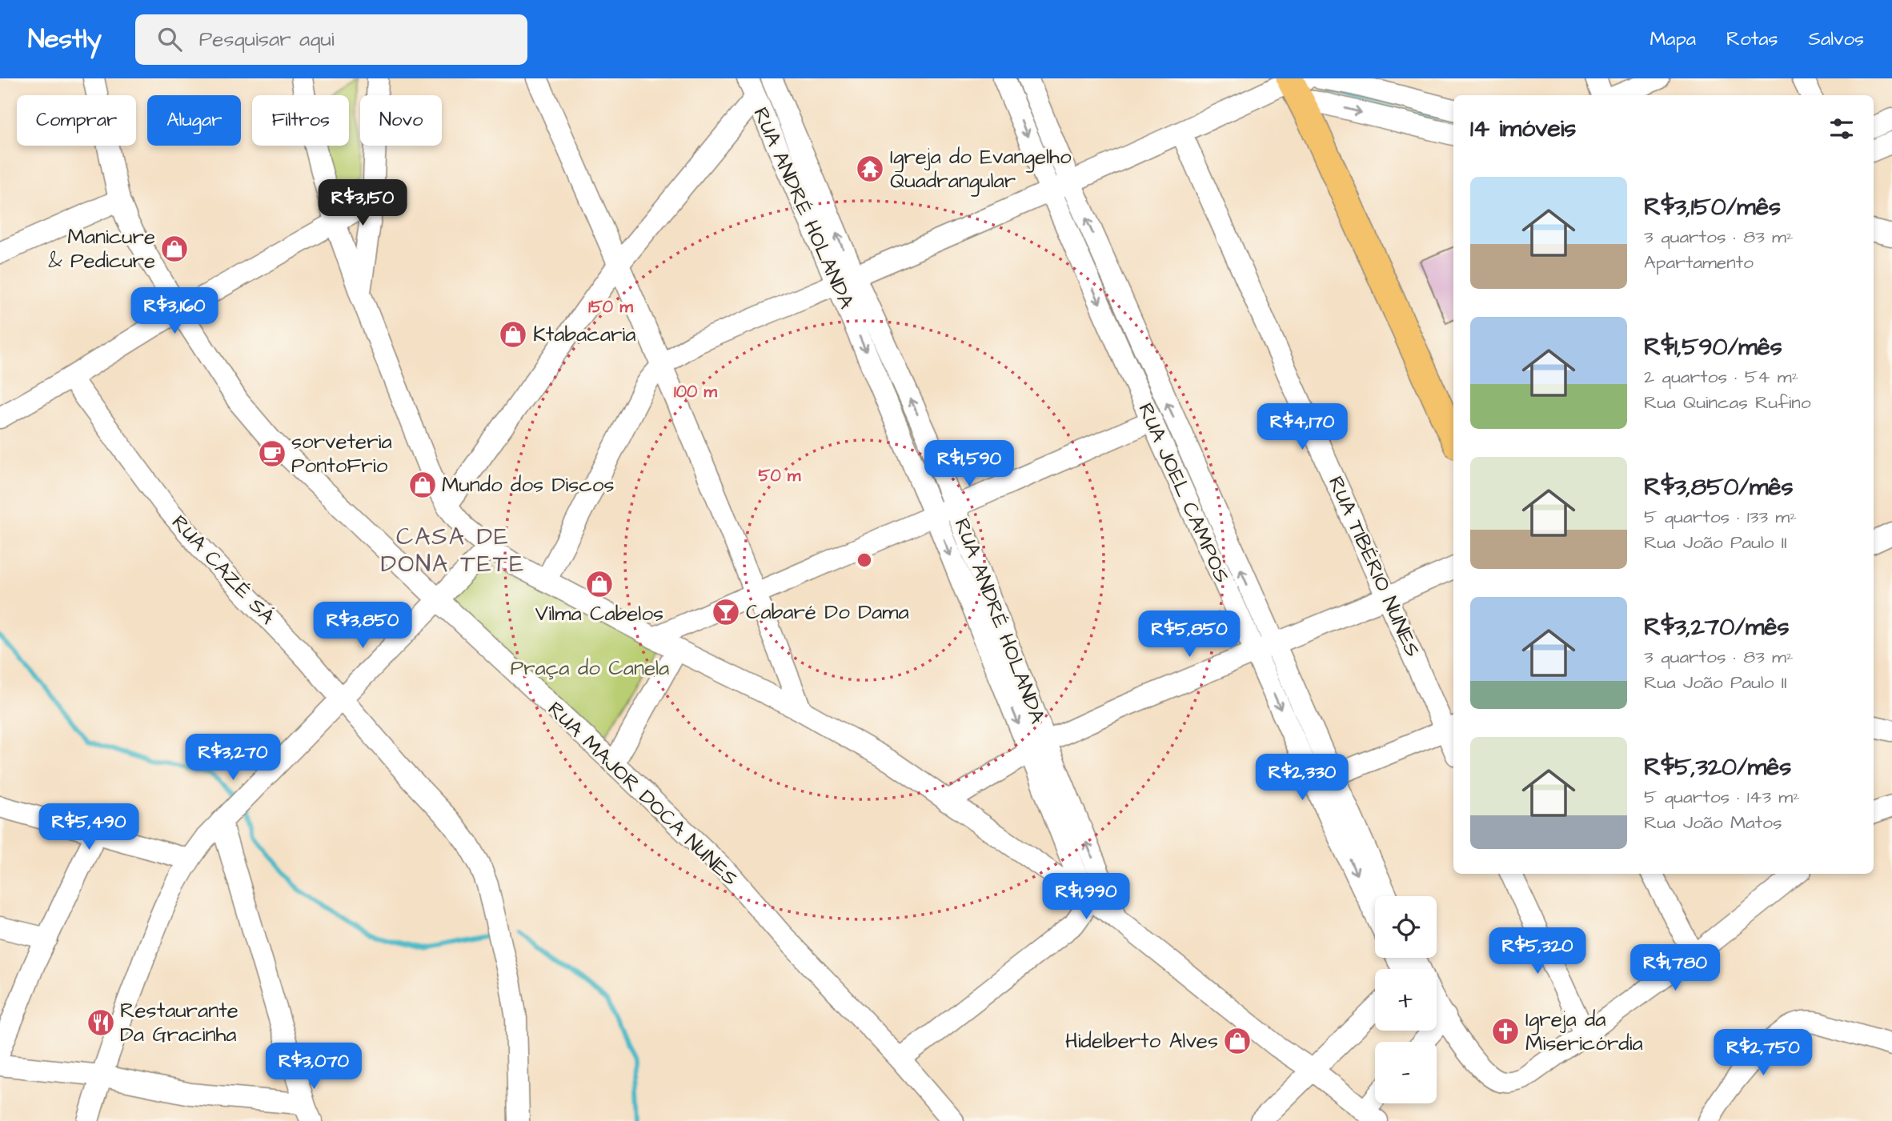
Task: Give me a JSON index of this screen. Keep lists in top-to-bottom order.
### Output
{
  "streets": {
    "street": [
      "RUA ANDRÉ HOLANDA",
      "RUA JOEL CAMPOS",
      "RUA TIBÉRIO NUNES",
      "RUA CAZÉ SÁ",
      "RUA MAJOR DOCA NUNES"
    ]
  },
  "districts": ["CASA DE DONA TETE"],
  "parks": ["Praça do Canela"],
  "places": {
    "temple": ["Igreja do Evangelho Quadrangular"],
    "shop": [
      "Manicure & Pedicure",
      "Ktabacaria",
      "Mundo dos Discos",
      "Vilma Cabelos",
      "Hidelberto Alves"
    ],
    "cafe": ["sorveteria PontoFrio"],
    "bar": ["Cabaré Do Dama"],
    "restaurant": ["Restaurante Da Gracinha"],
    "church": ["Igreja da Misericórdia"]
  },
  "page": {
    "header": "Nestly",
    "search": "Pesquisar aqui",
    "nav": ["Mapa", "Rotas", "Salvos"],
    "chip": [
      "Comprar",
      "Alugar",
      "Filtros",
      "Novo"
    ],
    "heading": "14 imóveis",
    "list": [
      {
        "name": "R$3,150/mês",
        "note": "3 quartos · 83 m² · Apartamento"
      },
      {
        "name": "R$1,590/mês",
        "note": "2 quartos · 54 m² · Rua Quincas Rufino"
      },
      {
        "name": "R$3,850/mês",
        "note": "5 quartos · 133 m² · Rua João Paulo II"
      },
      {
        "name": "R$3,270/mês",
        "note": "3 quartos · 83 m² · Rua João Paulo II"
      },
      {
        "name": "R$5,320/mês",
        "note": "5 quartos · 143 m² · Rua João Matos"
      }
    ],
    "price": [
      "R$3,150",
      "R$3,160",
      "R$4,170",
      "R$1,590",
      "R$3,850",
      "R$5,850",
      "R$3,270",
      "R$2,330",
      "R$5,490",
      "R$1,990",
      "R$5,320",
      "R$1,780",
      "R$2,750",
      "R$3,070"
    ],
    "map_buttons": ["+", "−"]
  },
  "rings": ["150 m", "100 m", "50 m"]
}
